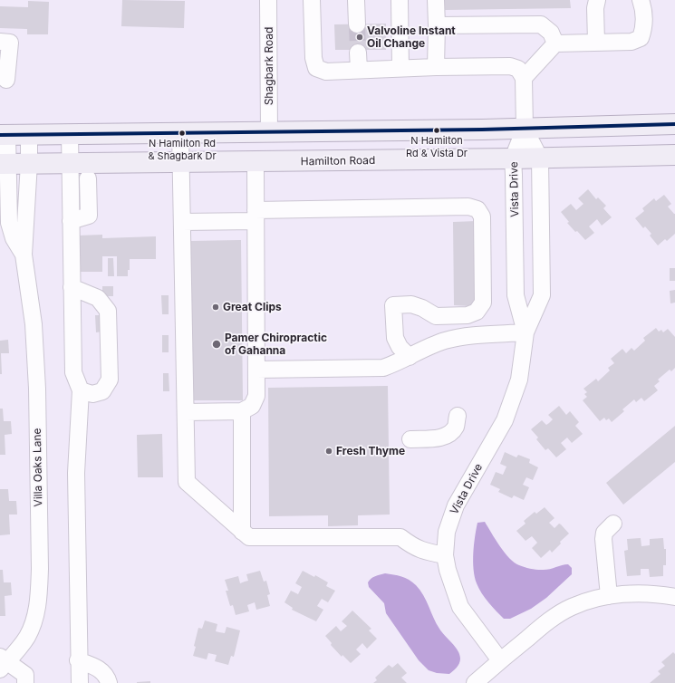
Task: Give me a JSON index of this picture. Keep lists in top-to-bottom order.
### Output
{
  "streets": {
    "main road": ["Hamilton Road"],
    "street": ["Shagbark Road", "Vista Drive", "Villa Oaks Lane"]
  },
  "crossings": [
    ["Hamilton Road", "Vista Drive"],
    ["Hamilton Road", "Villa Oaks Lane"]
  ],
  "places": [
    "Valvoline Instant Oil Change",
    "N Hamilton Rd & Vista Dr",
    "N Hamilton Rd & Shagbark Dr",
    "Great Clips",
    "Pamer Chiropractic of Gahanna",
    "Fresh Thyme"
  ]
}
